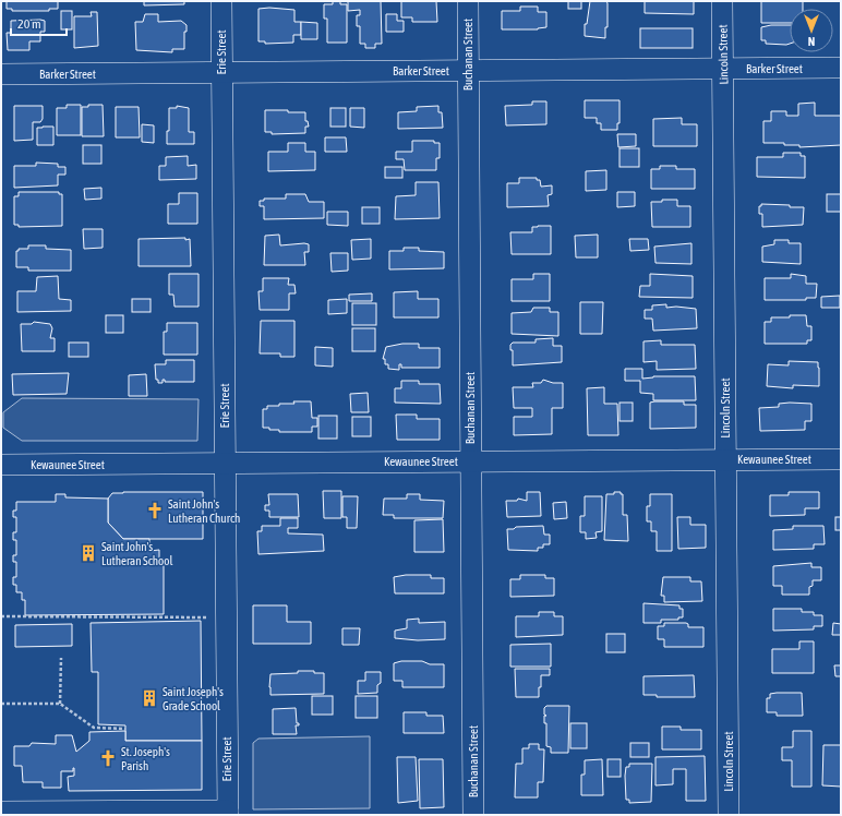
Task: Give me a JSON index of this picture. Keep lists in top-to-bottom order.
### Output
{
  "streets": {
    "street": [
      "Erie Street",
      "Buchanan Street",
      "Lincoln Street",
      "Barker Street",
      "Kewaunee Street"
    ]
  },
  "crossings": [
    ["Erie Street", "Barker Street"],
    ["Erie Street", "Kewaunee Street"],
    ["Buchanan Street", "Barker Street"],
    ["Buchanan Street", "Kewaunee Street"],
    ["Lincoln Street", "Barker Street"],
    ["Lincoln Street", "Kewaunee Street"]
  ],
  "places": {
    "church": ["Saint John's Lutheran Church", "St. Joseph's Parish"],
    "building": ["Saint John's Lutheran School", "Saint Joseph's Grade School"]
  },
  "scale_bar": "20 m",
  "north": "bottom"
}
